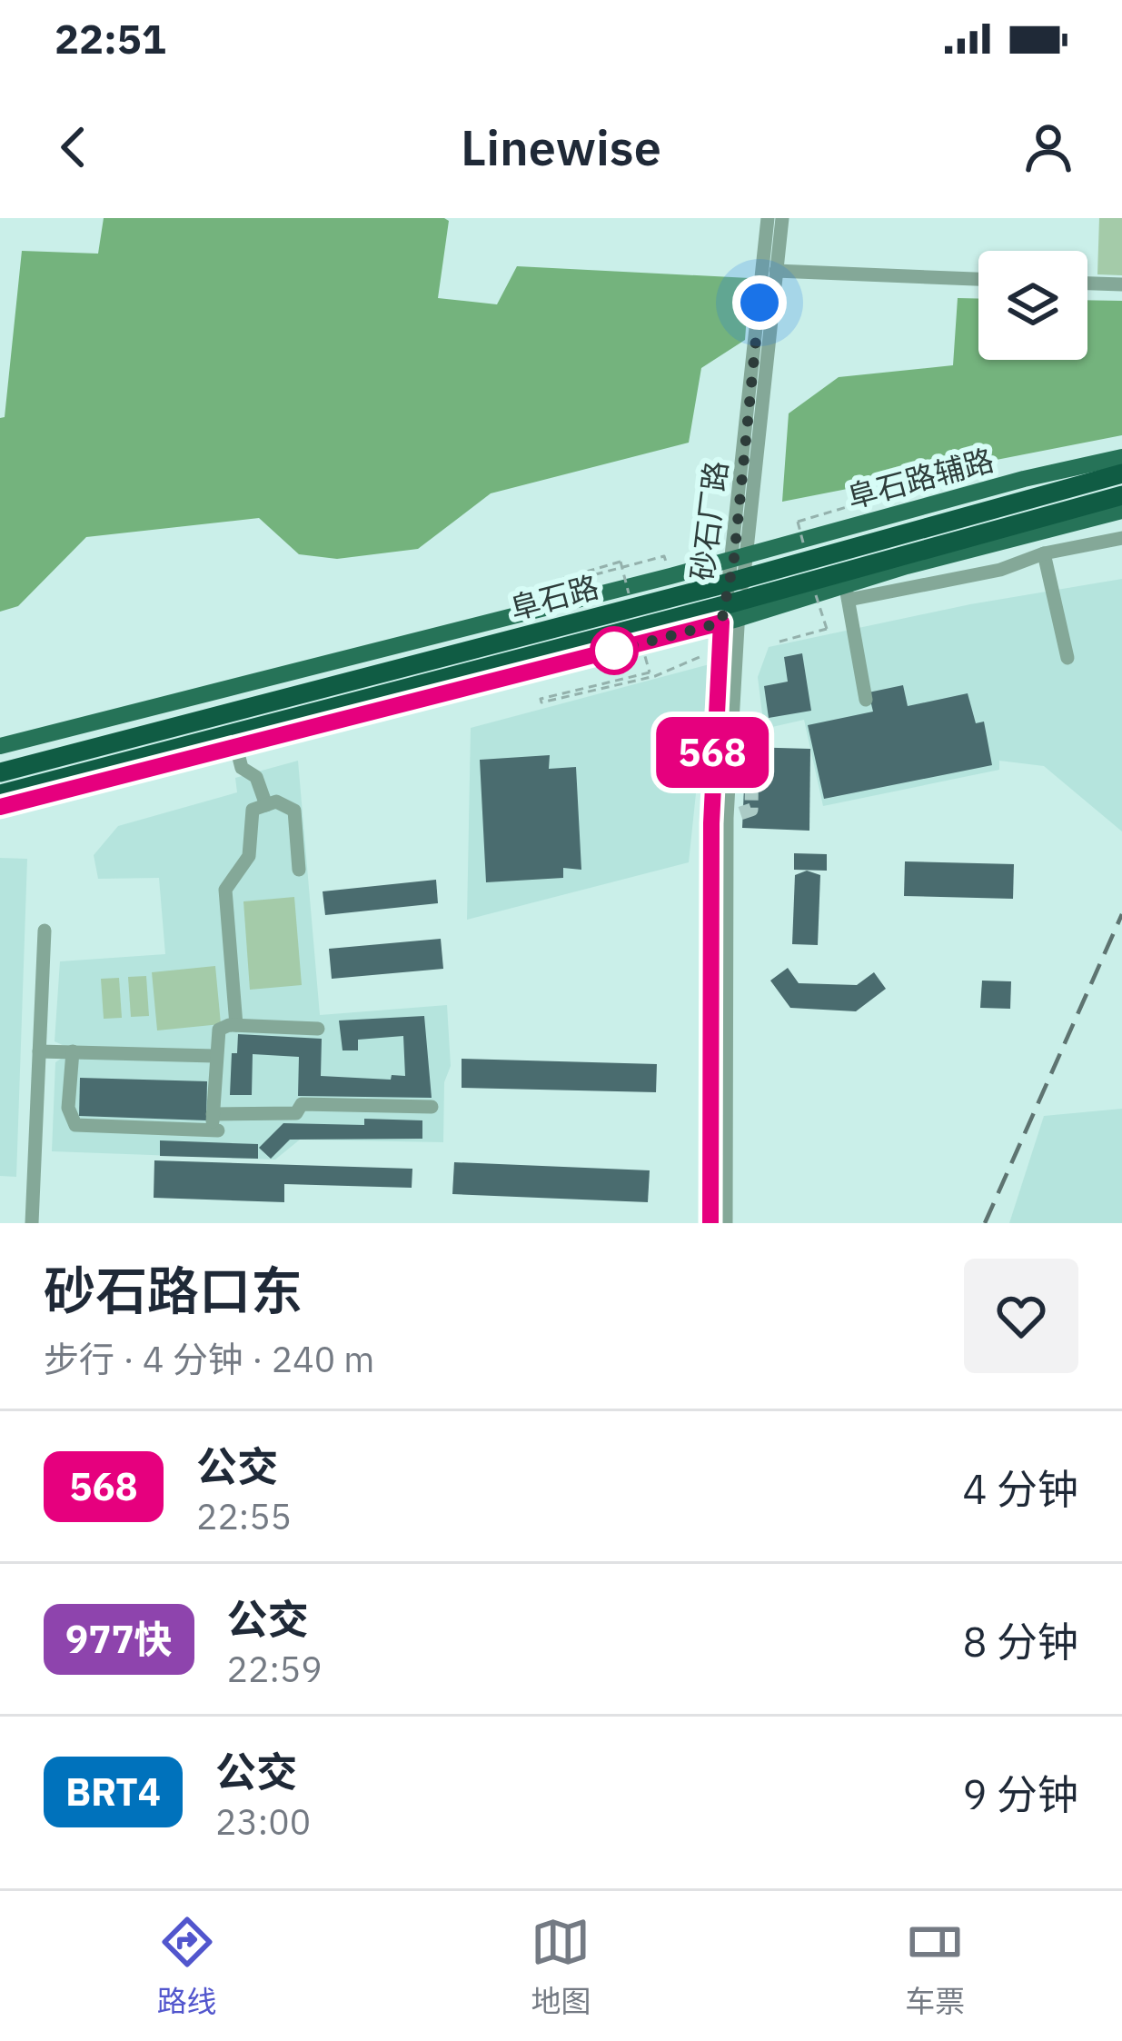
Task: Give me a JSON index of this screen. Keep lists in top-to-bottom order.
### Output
{
  "streets": {
    "highway": ["阜石路"],
    "main road": ["阜石路辅路"],
    "street": ["砂石厂路"]
  },
  "crossings": [
    ["阜石路辅路", "砂石厂路"],
    ["阜石路辅路", "阜石路"],
    ["砂石厂路", "阜石路"]
  ],
  "lines": ["bus line 568"],
  "page": {
    "status": "22:51",
    "header": "Linewise",
    "on_map": "568",
    "heading": ["砂石路口东", "步行 · 4 分钟 · 240 m"],
    "list": [
      {
        "mark": "568",
        "name": "公交",
        "note": "22:55",
        "value": "4 分钟"
      },
      {
        "mark": "977快",
        "name": "公交",
        "note": "22:59",
        "value": "8 分钟"
      },
      {
        "mark": "BRT4",
        "name": "公交",
        "note": "23:00",
        "value": "9 分钟"
      }
    ],
    "tabs": ["路线", "地图", "车票"]
  }
}
